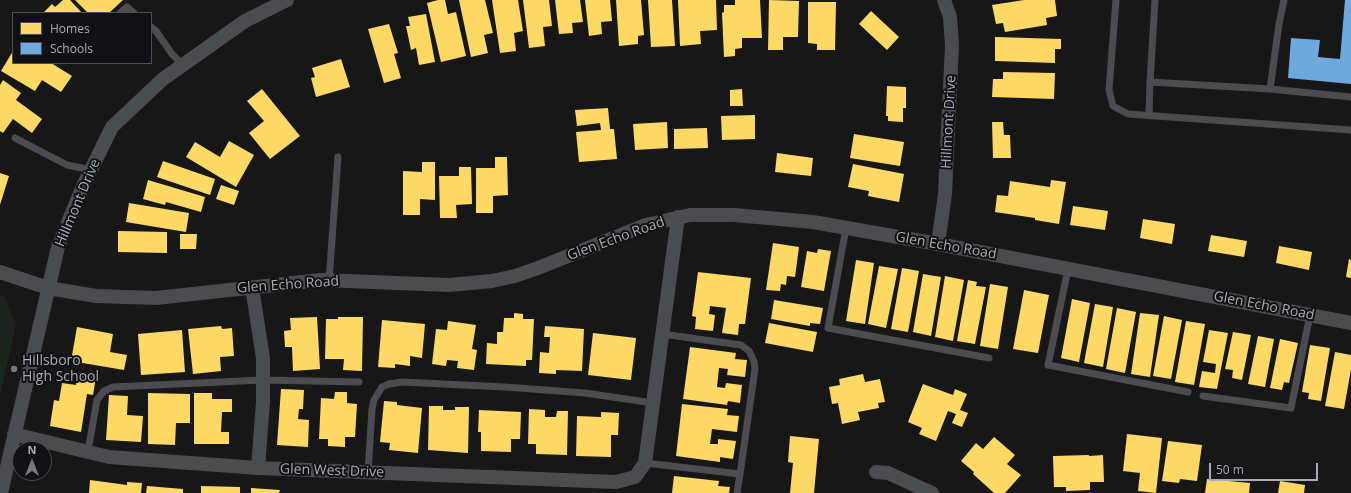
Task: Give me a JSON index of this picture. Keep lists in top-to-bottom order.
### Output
{
  "streets": {
    "street": ["Hillmont Drive", "Glen Echo Road", "Glen West Drive"]
  },
  "crossings": [
    ["Hillmont Drive", "Glen Echo Road"],
    ["Hillmont Drive", "Glen West Drive"]
  ],
  "places": ["Hillsboro High School"],
  "legend": ["Homes", "Schools"],
  "scale_bar": "50 m",
  "north": "top"
}
